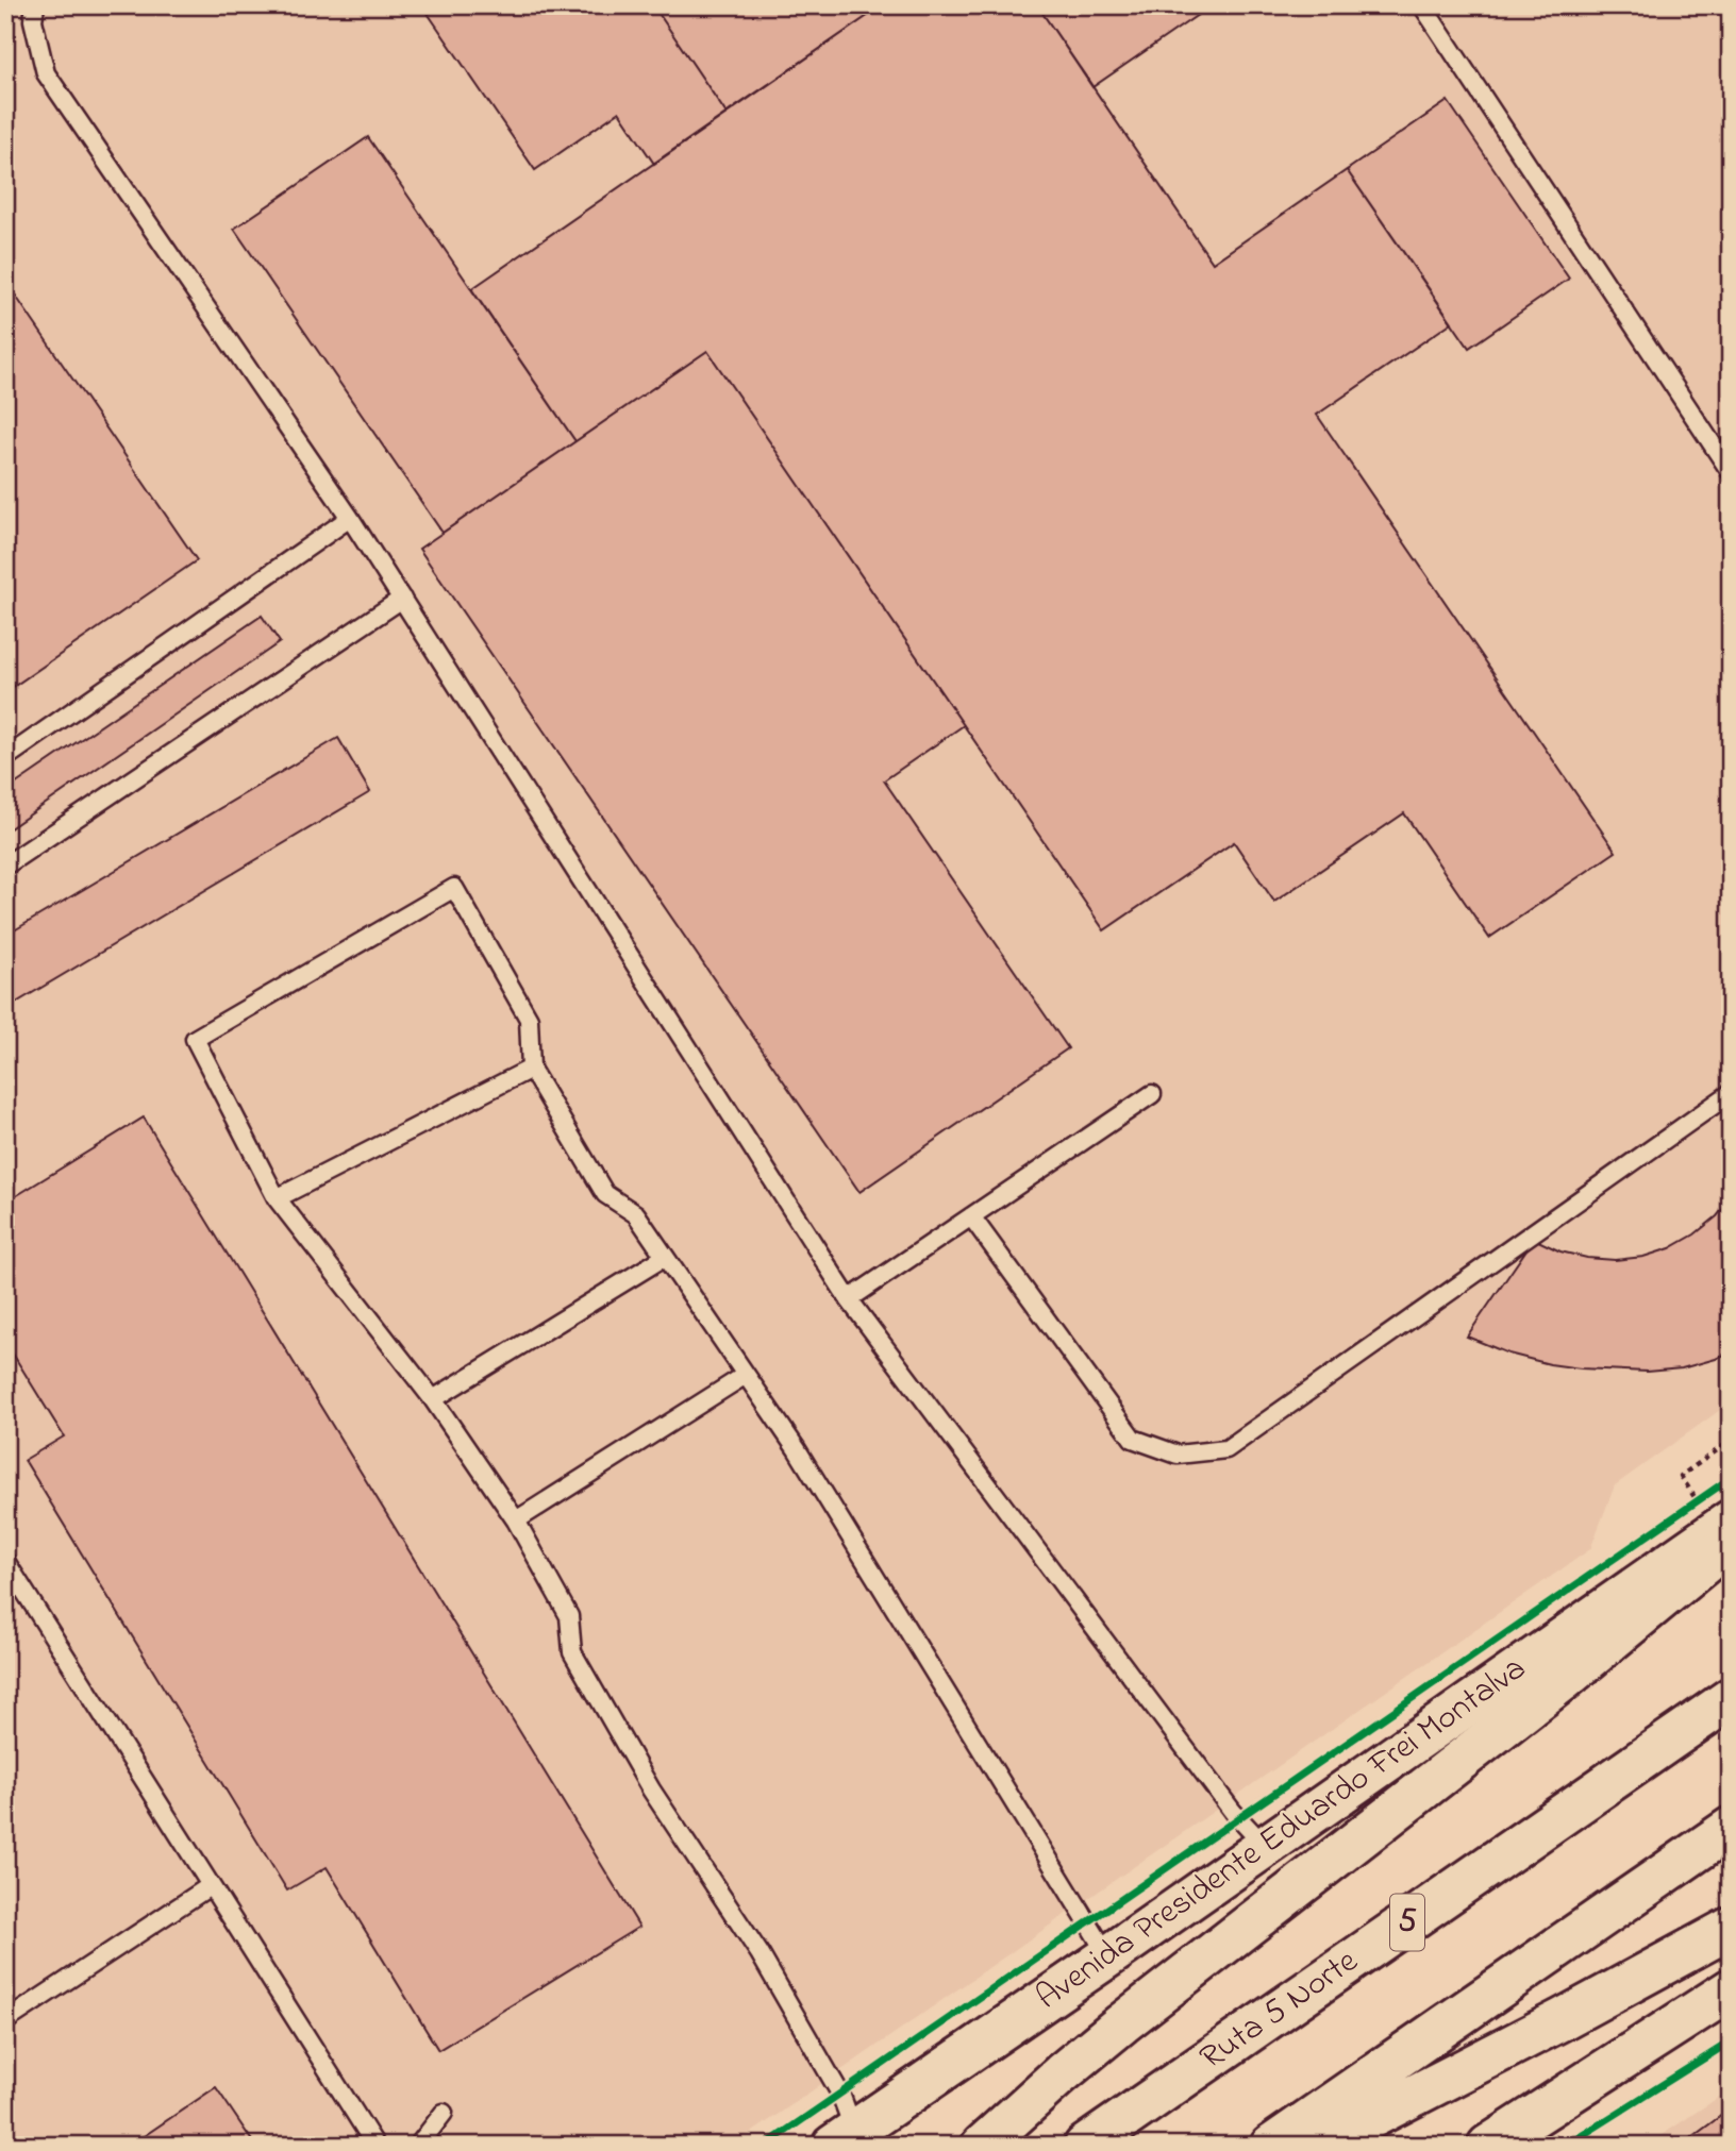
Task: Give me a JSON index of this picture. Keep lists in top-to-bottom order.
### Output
{
  "streets": {
    "main road": ["Avenida Presidente Eduardo Frei Montalva", "5", "Ruta 5 Norte"]
  }
}
